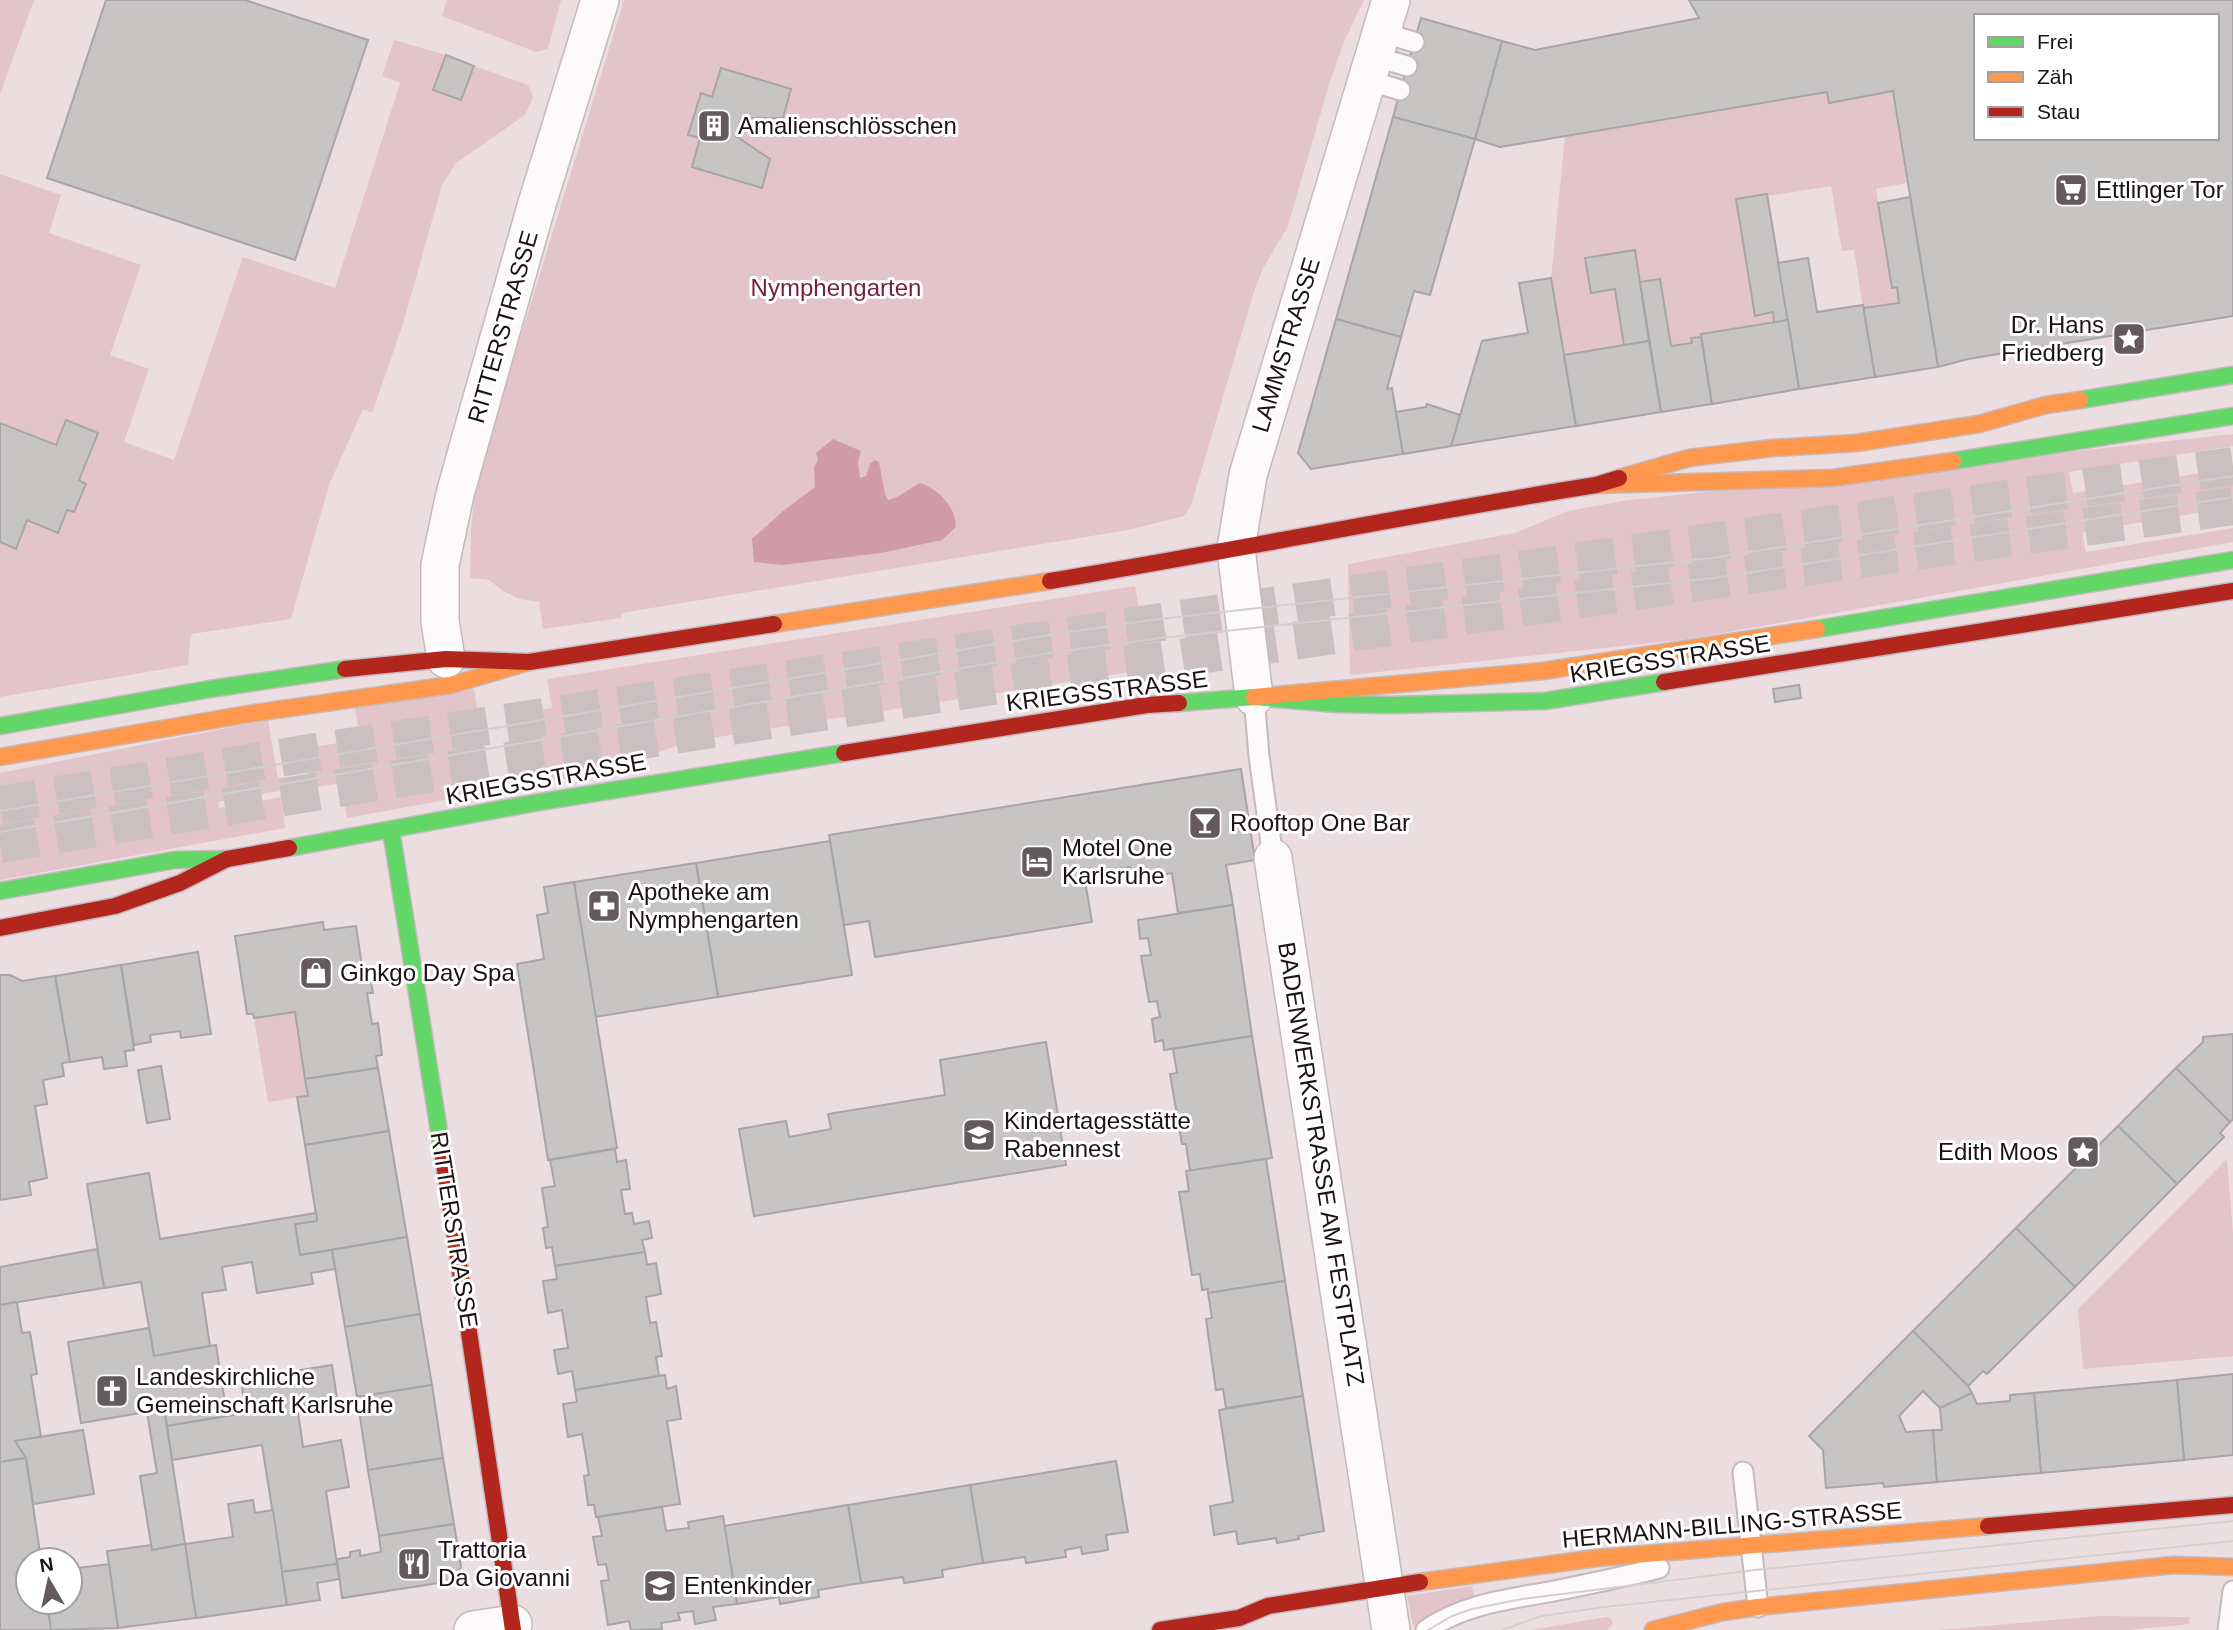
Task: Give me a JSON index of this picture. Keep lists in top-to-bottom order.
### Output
{
  "streets": {
    "main road": ["RITTERSTRASSE", "KRIEGSSTRASSE", "HERMANN-BILLING-STRASSE"],
    "street": ["LAMMSTRASSE", "BADENWERKSTRASSE AM FESTPLATZ"]
  },
  "crossings": [
    ["RITTERSTRASSE", "KRIEGSSTRASSE"],
    ["LAMMSTRASSE", "KRIEGSSTRASSE"],
    ["LAMMSTRASSE", "BADENWERKSTRASSE AM FESTPLATZ"],
    ["KRIEGSSTRASSE", "BADENWERKSTRASSE AM FESTPLATZ"],
    ["BADENWERKSTRASSE AM FESTPLATZ", "HERMANN-BILLING-STRASSE"]
  ],
  "parks": ["Nymphengarten"],
  "places": {
    "building": ["Amalienschlösschen"],
    "supermarket": ["Ettlinger Tor"],
    "place": ["Dr. Hans Friedberg", "Edith Moos"],
    "bar": ["Rooftop One Bar"],
    "hotel": ["Motel One Karlsruhe"],
    "pharmacy": ["Apotheke am Nymphengarten"],
    "shop": ["Ginkgo Day Spa"],
    "school or university": ["Kindertagesstätte Rabennest", "Entenkinder"],
    "church": ["Landeskirchliche Gemeinschaft Karlsruhe"],
    "restaurant": ["Trattoria Da Giovanni"]
  },
  "legend": ["Frei", "Zäh", "Stau"],
  "north": "top"
}
